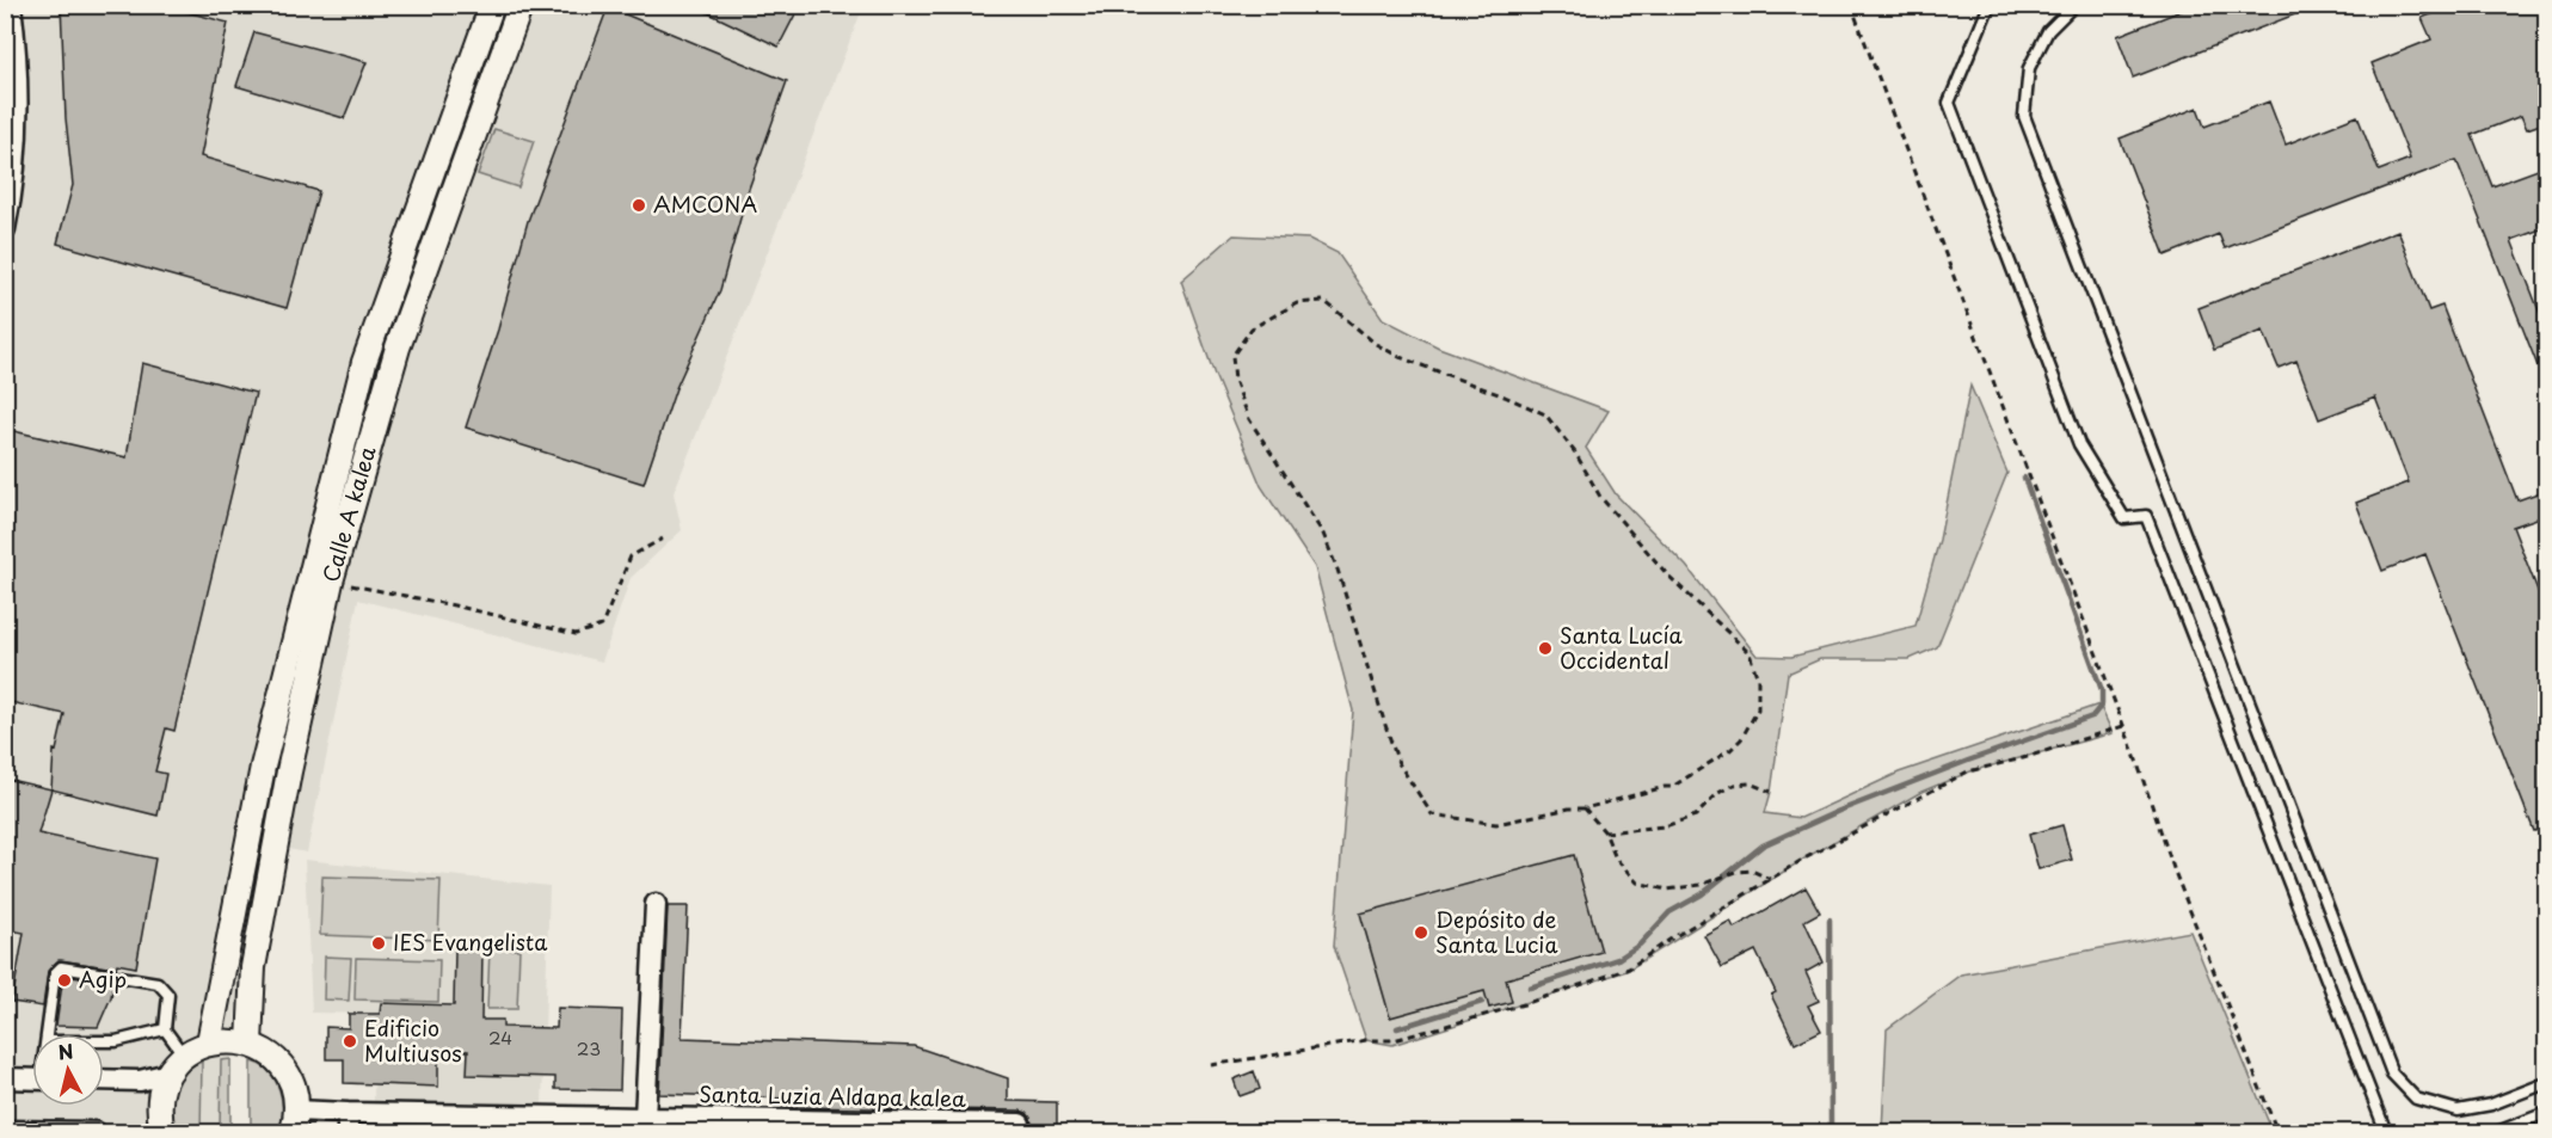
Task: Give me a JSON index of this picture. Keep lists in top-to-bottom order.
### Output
{
  "streets": {
    "street": ["Calle A kalea", "Santa Luzia Aldapa kalea"]
  },
  "places": [
    "AMCONA",
    "Santa Lucía Occidental",
    "Depósito de Santa Lucia",
    "IES Evangelista",
    "Agip",
    "Edificio Multiusos"
  ],
  "house_numbers": ["24", "23"],
  "north": "top"
}
